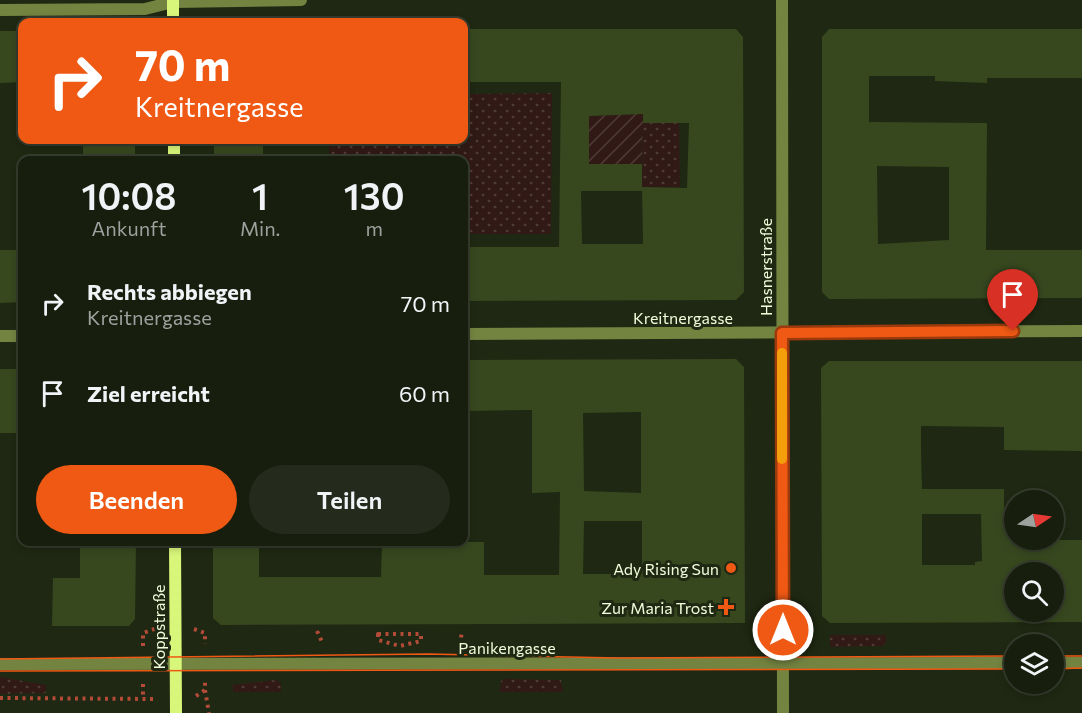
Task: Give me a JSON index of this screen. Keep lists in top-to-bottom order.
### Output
{
  "streets": {
    "main road": ["Koppstraße"],
    "street": ["Hasnerstraße", "Kreitnergasse", "Panikengasse"]
  },
  "crossings": [
    ["Hasnerstraße", "Kreitnergasse"],
    ["Hasnerstraße", "Panikengasse"],
    ["Koppstraße", "Panikengasse"]
  ],
  "places": {
    "other": ["Ady Rising Sun"],
    "health": ["Zur Maria Trost"]
  },
  "north": "right",
  "page": {
    "turn": ["70 m", "Kreitnergasse"],
    "eta": [
      "10:08",
      "Ankunft",
      "1",
      "Min.",
      "130",
      "m"
    ],
    "list": [
      {
        "name": "Rechts abbiegen",
        "note": "Kreitnergasse",
        "value": "70 m"
      },
      {
        "name": "Ziel erreicht",
        "value": "60 m"
      }
    ],
    "buttons": ["Beenden", "Teilen"]
  }
}
